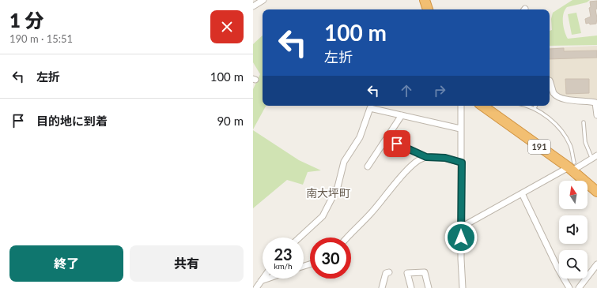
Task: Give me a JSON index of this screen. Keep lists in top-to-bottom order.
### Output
{
  "streets": {
    "highway": ["191"]
  },
  "districts": ["南大坪町"],
  "north": "top",
  "page": {
    "heading": ["1 分", "190 m · 15:51"],
    "turn": ["100 m", "左折"],
    "list": [
      {
        "name": "左折",
        "value": "100 m"
      },
      {
        "name": "目的地に到着",
        "value": "90 m"
      }
    ],
    "speed": "23 km/h",
    "limit": "30",
    "buttons": ["終了", "共有"]
  }
}
